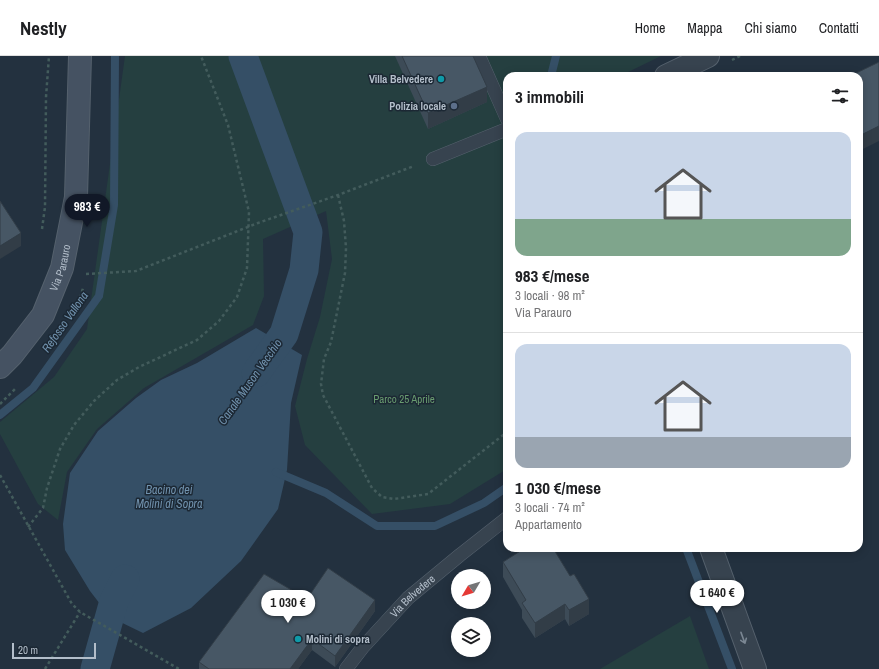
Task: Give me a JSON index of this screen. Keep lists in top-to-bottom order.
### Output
{
  "streets": {
    "main road": ["Via Parauro"],
    "lane": ["Via Belvedere"]
  },
  "water": ["Refosso Vallona", "Canale Muson Vecchio", "Bacino dei Molini di Sopra"],
  "parks": ["Parco 25 Aprile"],
  "places": ["Villa Belvedere", "Polizia locale", "Molini di sopra"],
  "scale_bar": "20 m",
  "north": "bottom left",
  "page": {
    "header": "Nestly",
    "nav": [
      "Home",
      "Mappa",
      "Chi siamo",
      "Contatti"
    ],
    "heading": "3 immobili",
    "list": [
      {
        "name": "983 €/mese",
        "note": "3 locali · 98 m² · Via Parauro"
      },
      {
        "name": "1 030 €/mese",
        "note": "3 locali · 74 m² · Appartamento"
      }
    ],
    "price": ["983 €", "1 640 €", "1 030 €"],
    "scale": "20 m"
  }
}
